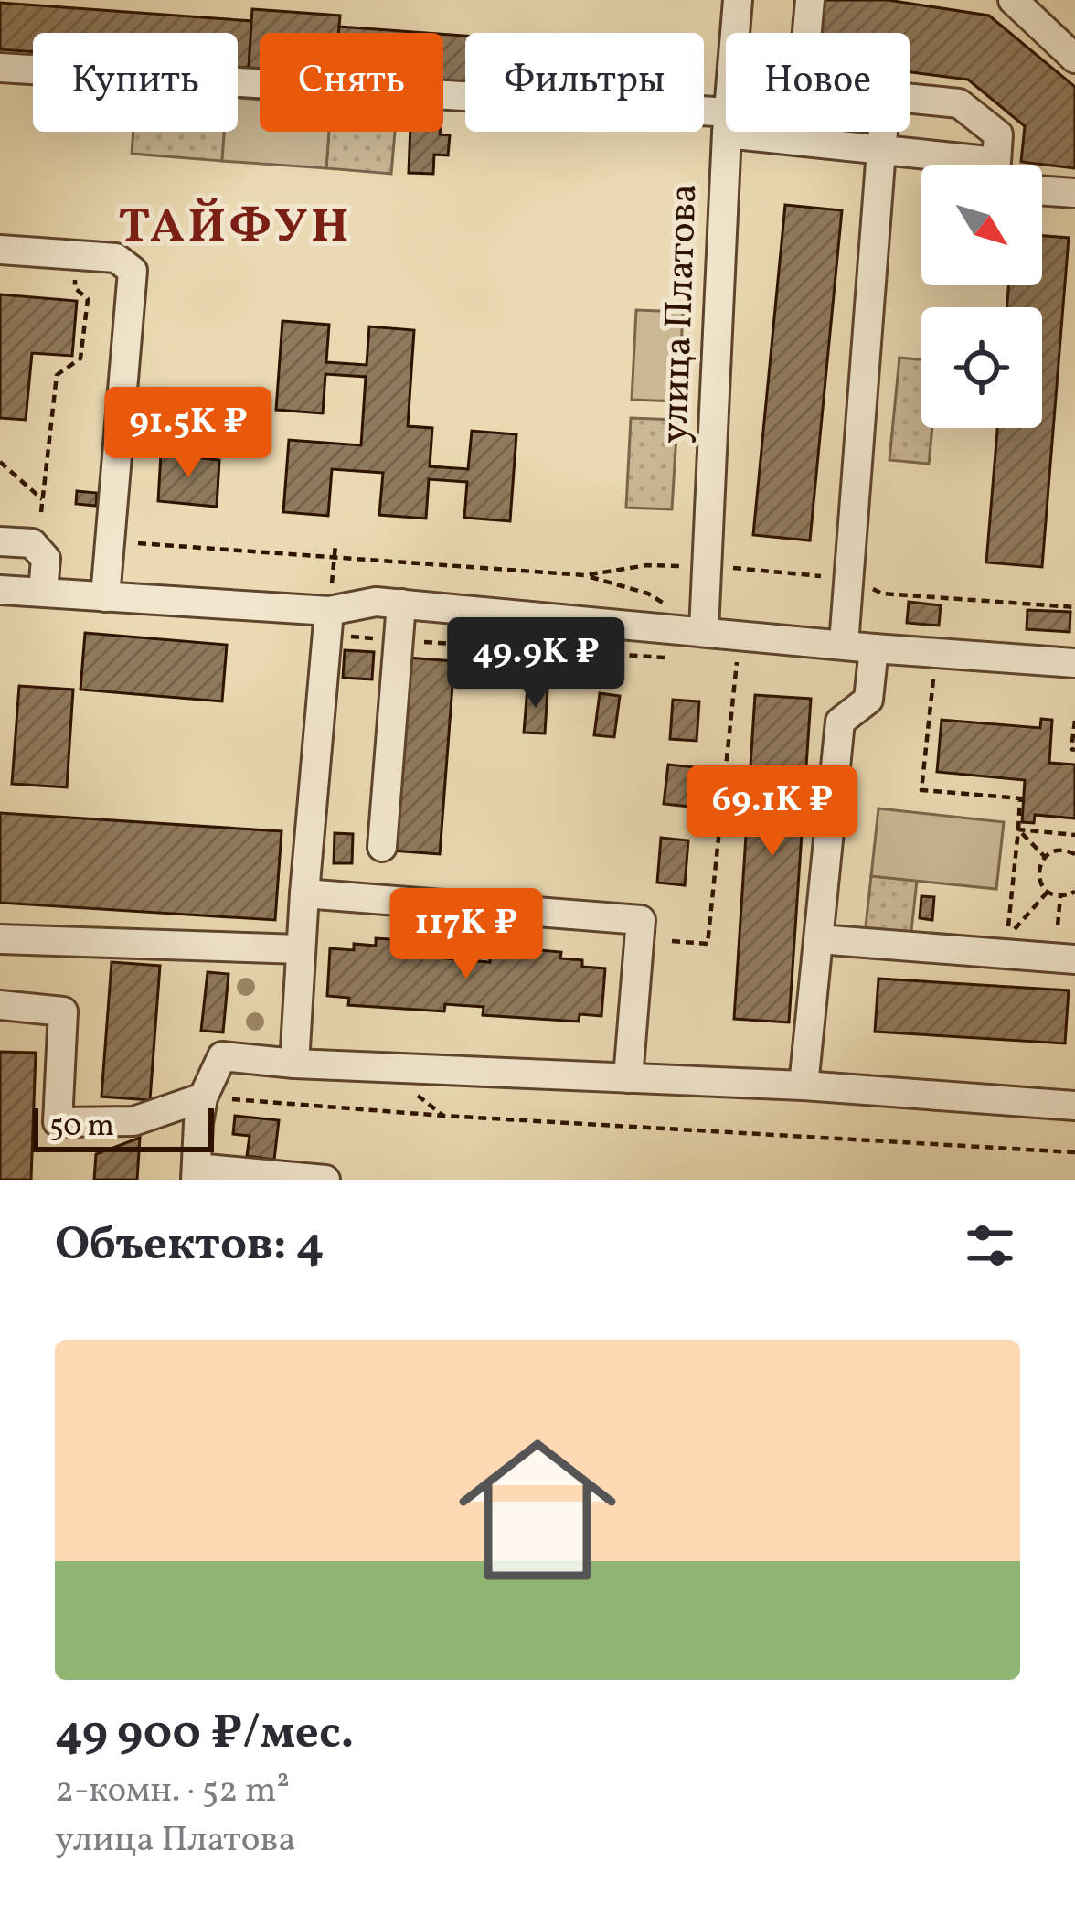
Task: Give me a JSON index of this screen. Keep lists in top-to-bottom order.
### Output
{
  "streets": {
    "street": ["улица Платова"]
  },
  "districts": ["ТАЙФУН"],
  "scale_bar": "50 m",
  "north": "bottom right",
  "page": {
    "chip": [
      "Купить",
      "Снять",
      "Фильтры",
      "Новое"
    ],
    "price": [
      "91.5K ₽",
      "49.9K ₽",
      "69.1K ₽",
      "117K ₽"
    ],
    "scale": "50 m",
    "heading": "Объектов: 4",
    "list": [
      {
        "name": "49 900 ₽/мес.",
        "note": "2-комн. · 52 m² · улица Платова"
      }
    ]
  }
}
